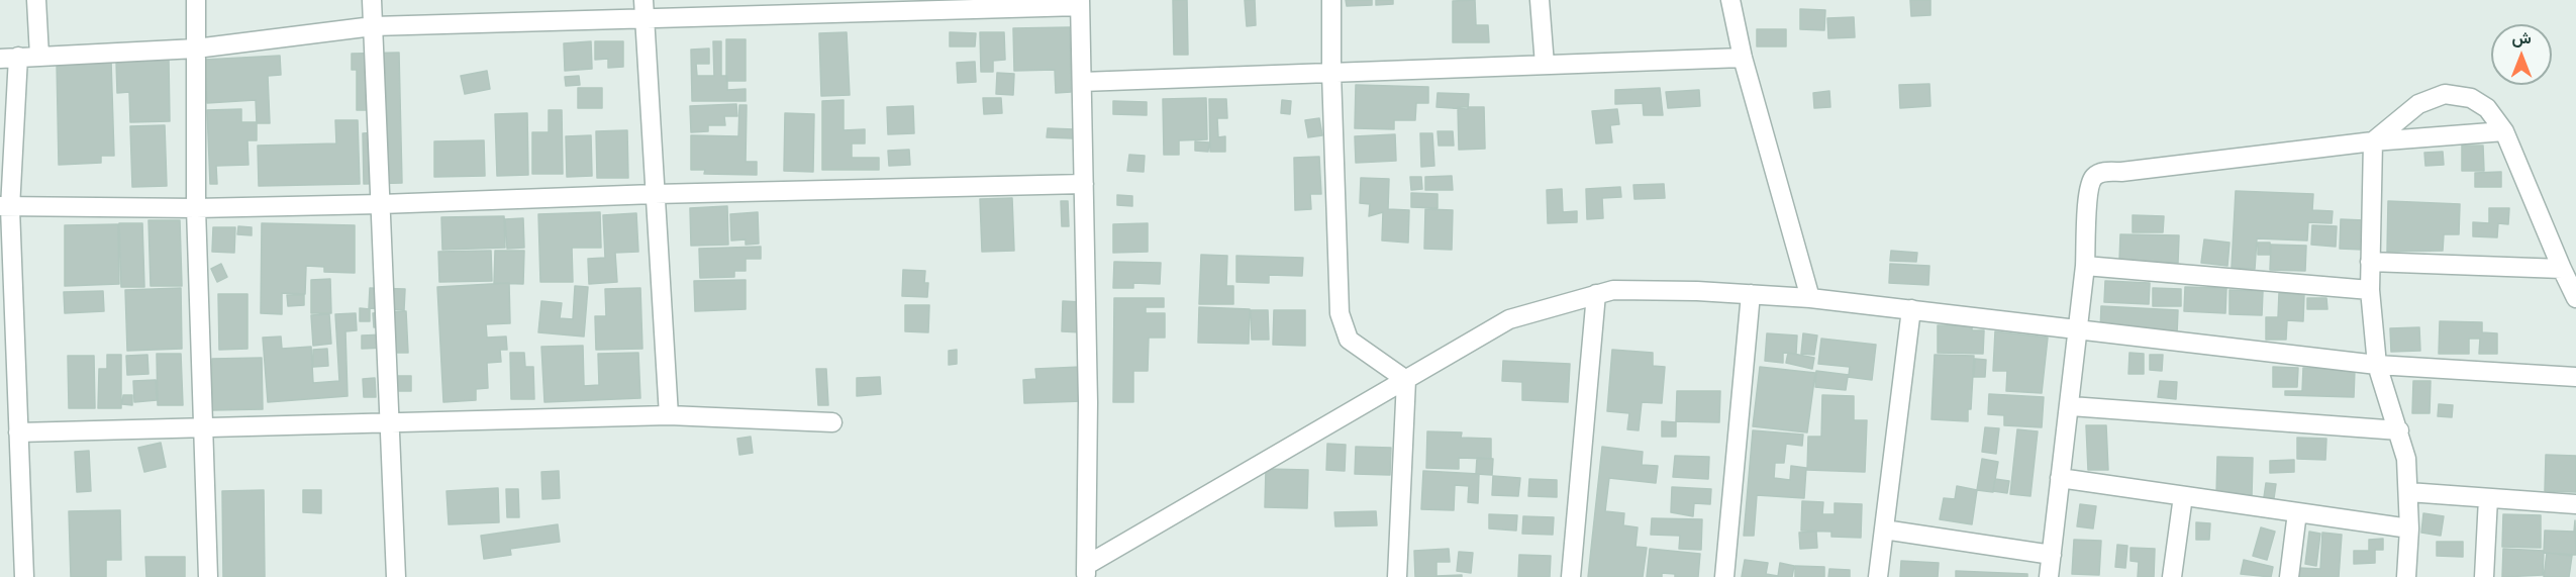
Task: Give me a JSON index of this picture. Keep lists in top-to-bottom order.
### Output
{
  "north": "top"
}
